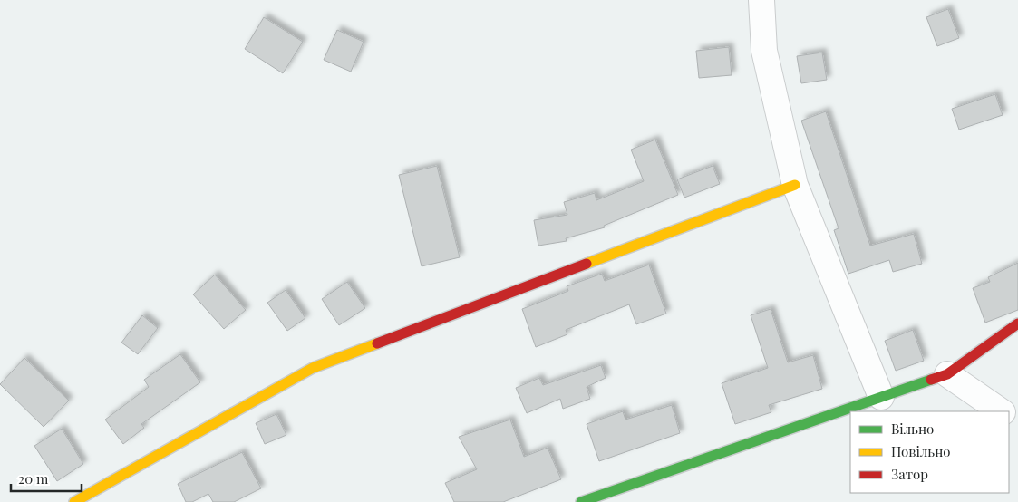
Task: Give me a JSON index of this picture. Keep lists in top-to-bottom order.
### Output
{
  "legend": ["Вільно", "Повільно", "Затор"],
  "scale_bar": "20 m"
}
